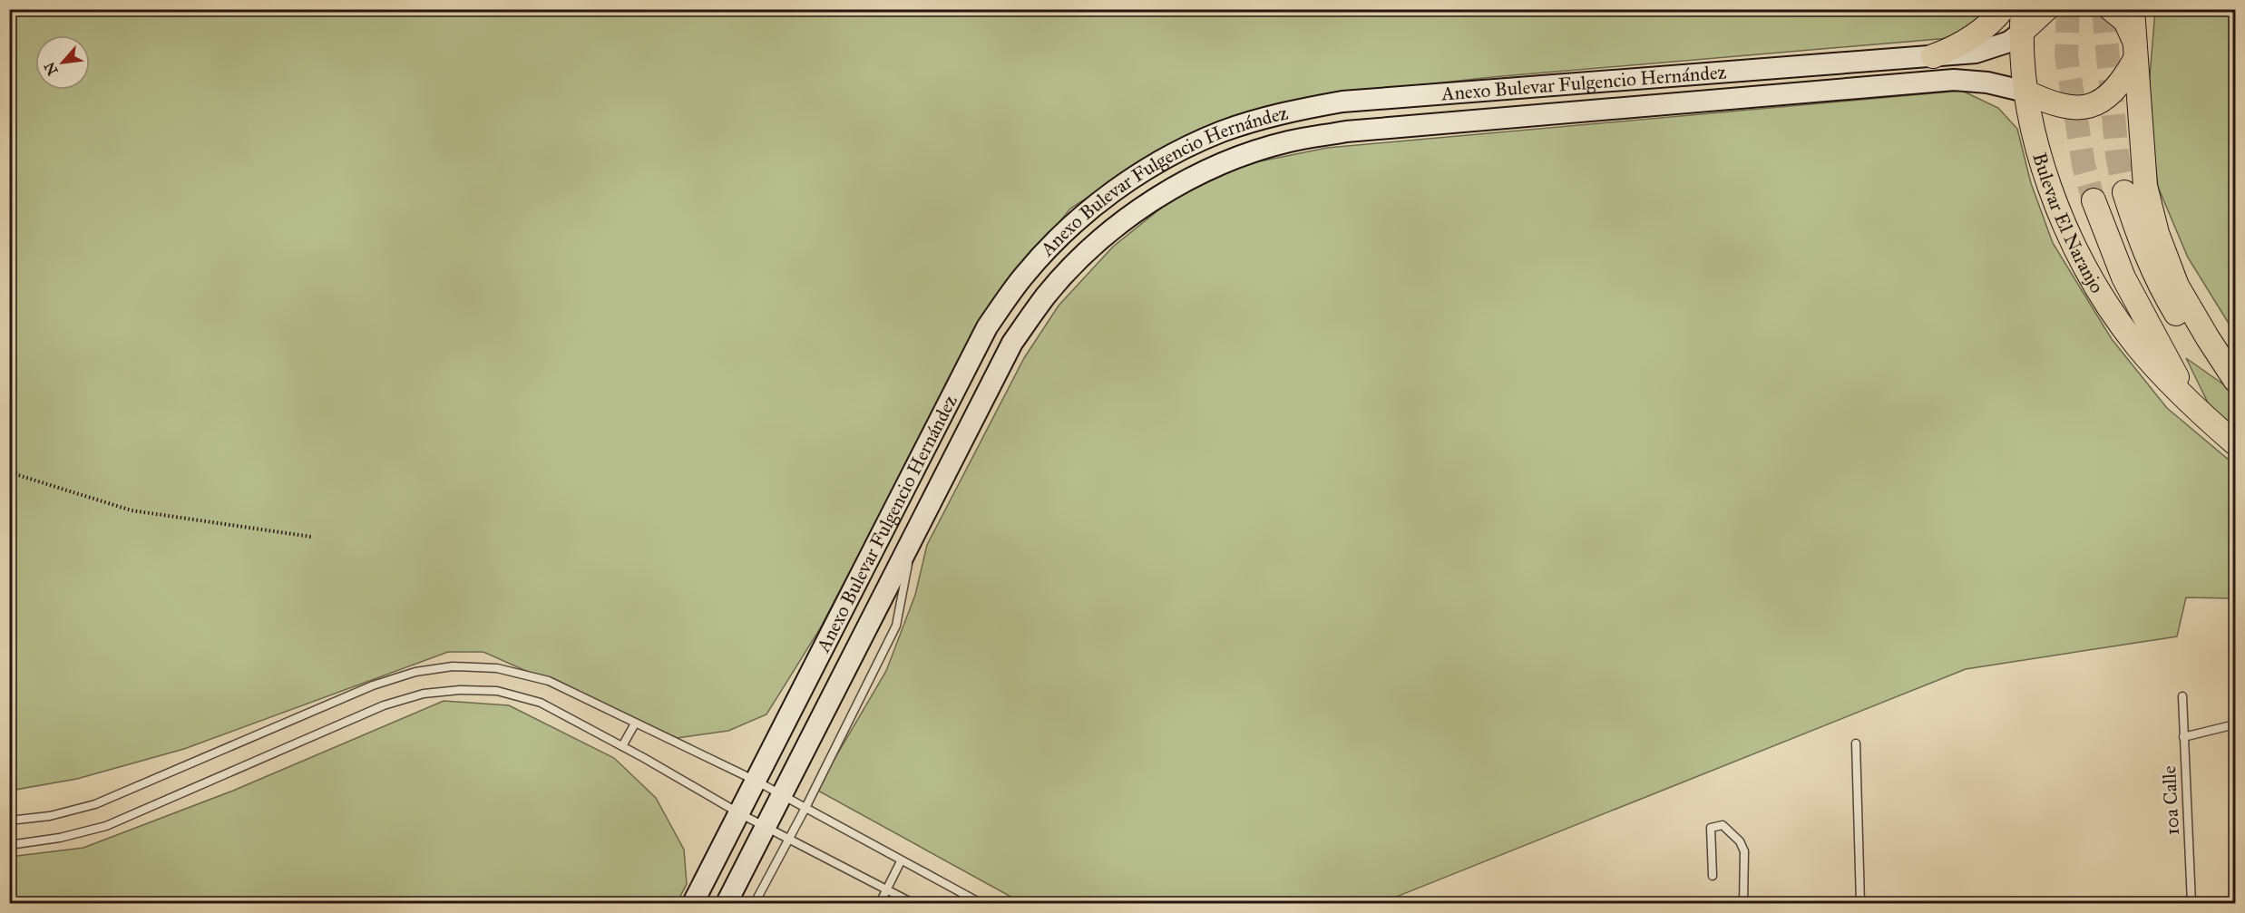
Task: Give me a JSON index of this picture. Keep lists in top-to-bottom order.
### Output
{
  "streets": {
    "main road": ["Anexo Bulevar Fulgencio Hernández", "Bulevar El Naranjo"],
    "lane": ["10a Calle"]
  },
  "crossings": [
    ["Anexo Bulevar Fulgencio Hernández", "Bulevar El Naranjo"]
  ],
  "north": "bottom left"
}
